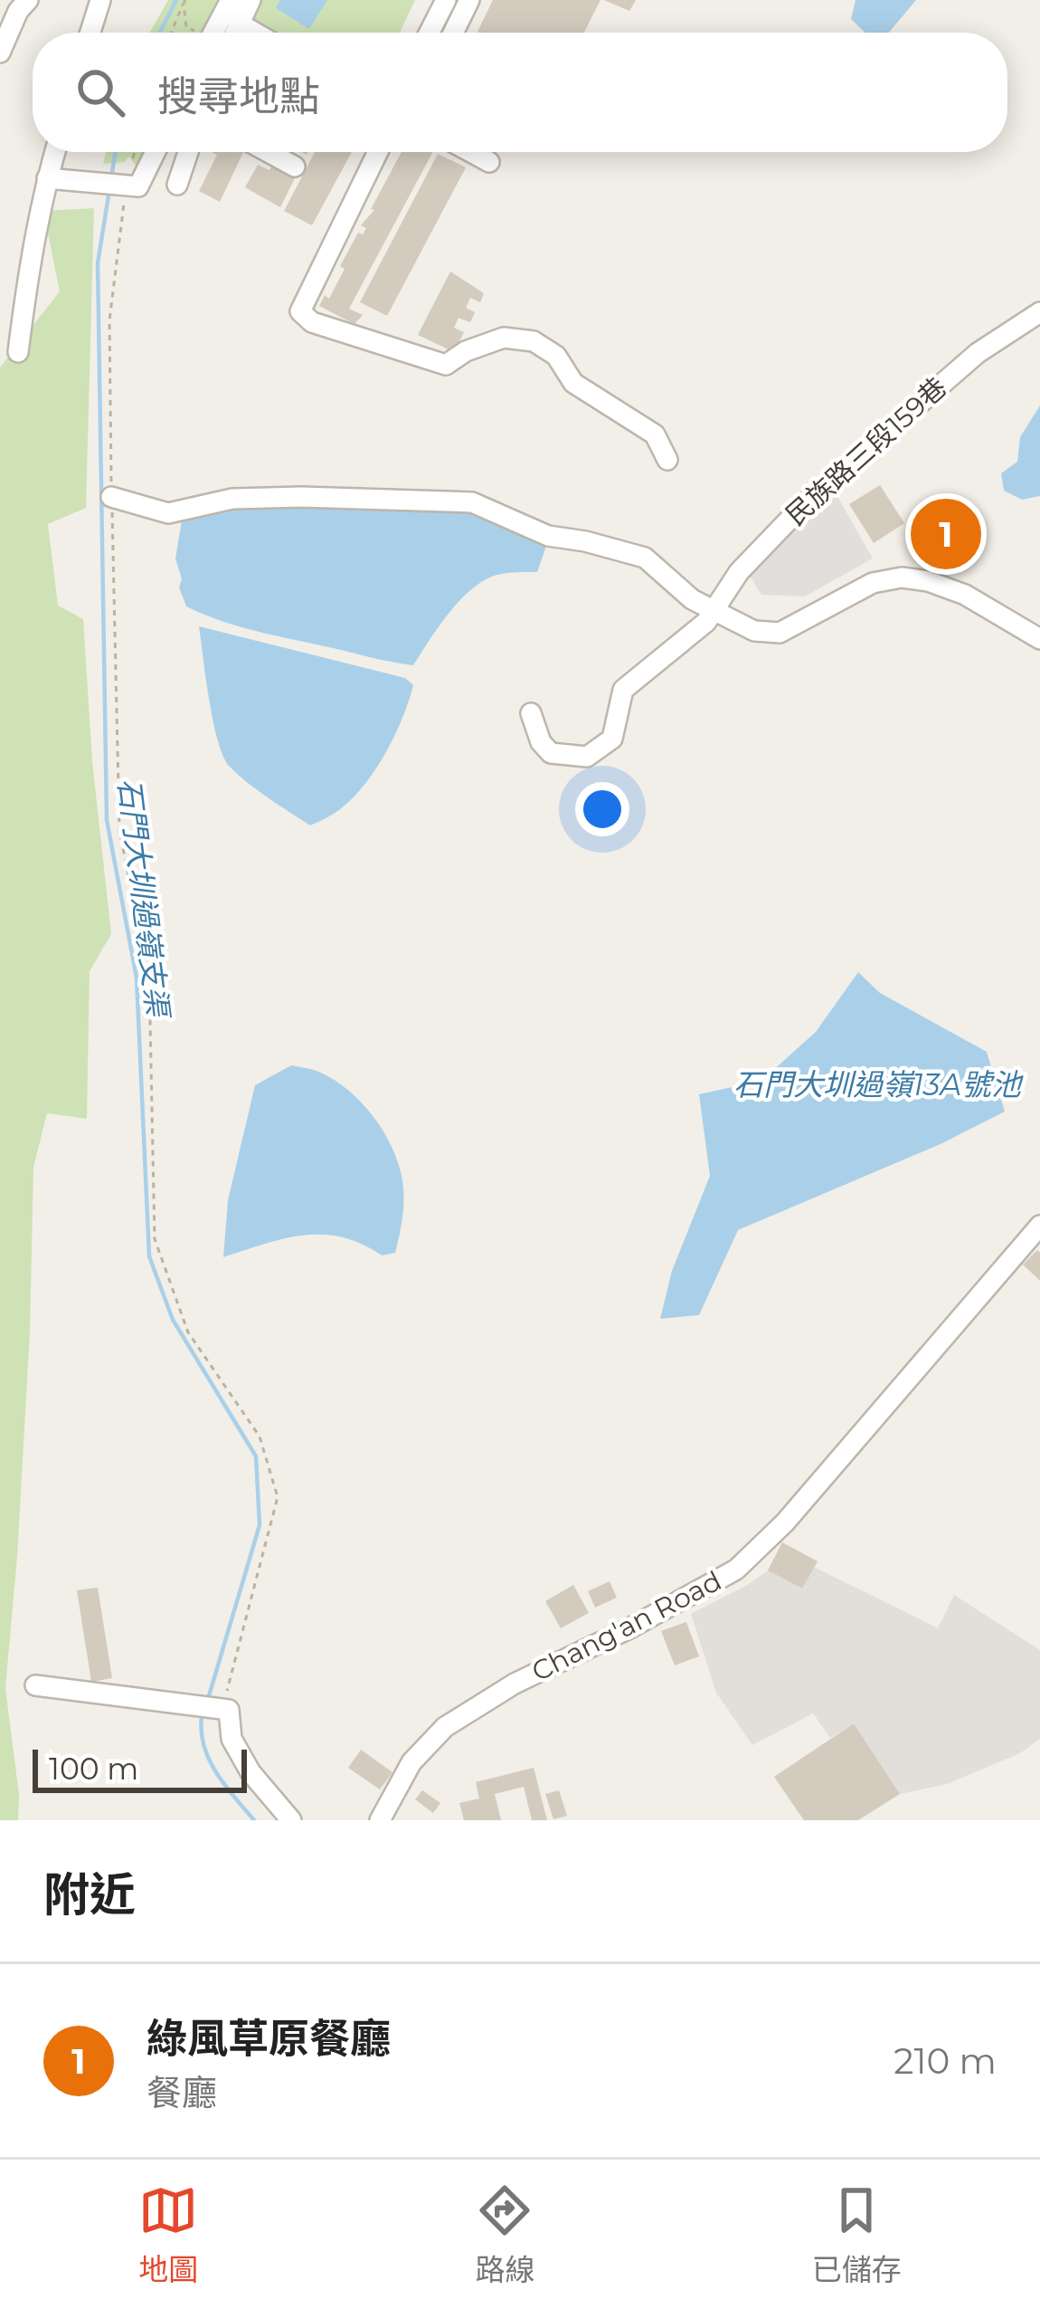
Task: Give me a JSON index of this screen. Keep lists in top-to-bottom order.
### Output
{
  "streets": {
    "street": ["民族路三段159巷", "Chang'an Road"]
  },
  "water": ["石門大圳過嶺支渠", "石門大圳過嶺13A號池"],
  "scale_bar": "100 m",
  "page": {
    "search": "搜尋地點",
    "pins": "1",
    "scale": "100 m",
    "heading": "附近",
    "list": [
      {
        "mark": "1",
        "name": "綠風草原餐廳",
        "note": "餐廳",
        "value": "210 m"
      }
    ],
    "nav": ["地圖", "路線", "已儲存"]
  }
}
